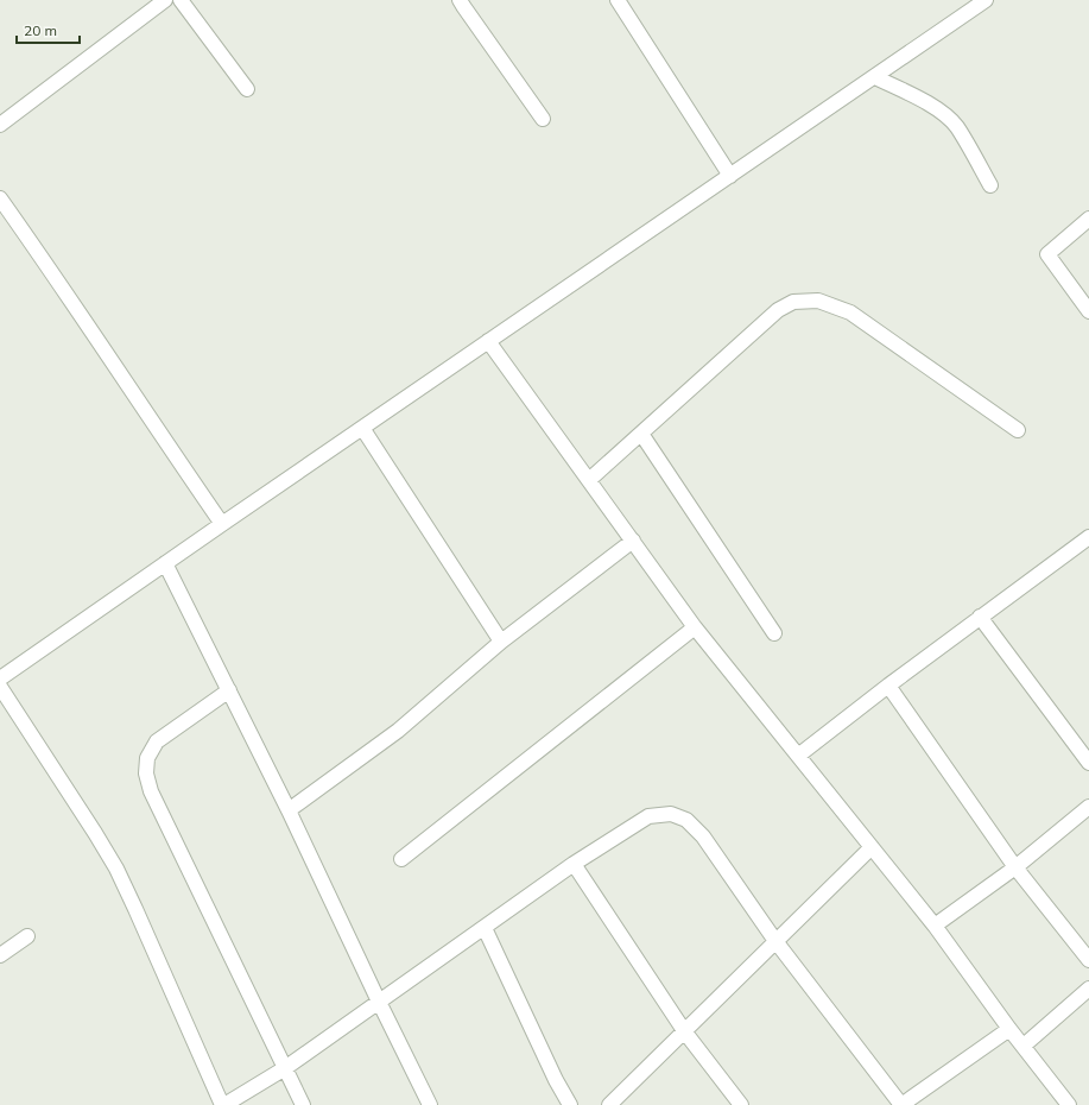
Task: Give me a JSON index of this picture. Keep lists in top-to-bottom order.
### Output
{
  "scale_bar": "20 m"
}
